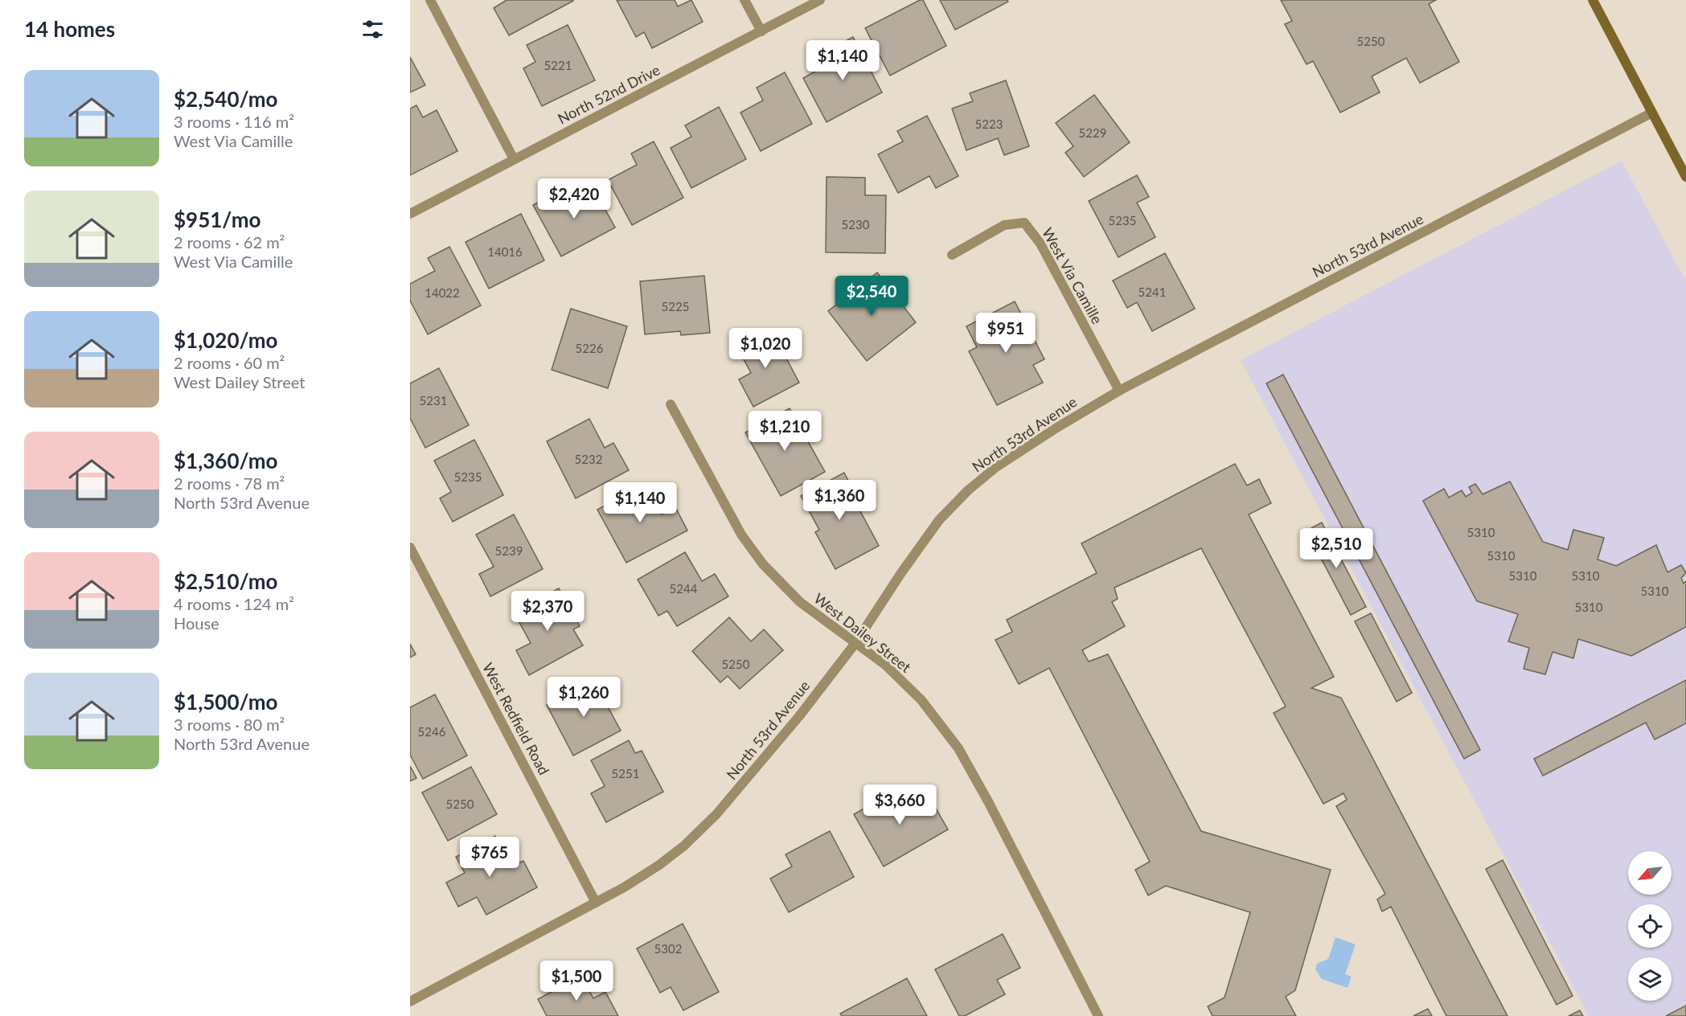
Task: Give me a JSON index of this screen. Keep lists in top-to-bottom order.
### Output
{
  "streets": {
    "street": [
      "North 52nd Drive",
      "North 53rd Avenue",
      "West Via Camille",
      "West Dailey Street",
      "West Redfield Road"
    ]
  },
  "crossings": [
    ["North 53rd Avenue", "West Via Camille"],
    ["North 53rd Avenue", "West Dailey Street"],
    ["North 53rd Avenue", "West Redfield Road"]
  ],
  "house_numbers": [
    "5250",
    "5221",
    "5223",
    "5229",
    "5235",
    "5230",
    "14016",
    "5241",
    "14022",
    "5225",
    "5226",
    "5231",
    "5232",
    "5235",
    "5310",
    "5239",
    "5310",
    "5310",
    "5310",
    "5244",
    "5310",
    "5310",
    "5250",
    "5246",
    "5251",
    "5250",
    "5302"
  ],
  "north": "bottom left",
  "page": {
    "heading": "14 homes",
    "price": [
      "$1,140",
      "$2,420",
      "$2,540",
      "$951",
      "$1,020",
      "$1,210",
      "$1,360",
      "$1,140",
      "$2,510",
      "$2,370",
      "$1,260",
      "$3,660",
      "$765",
      "$1,500"
    ],
    "list": [
      {
        "name": "$2,540/mo",
        "note": "3 rooms · 116 m² · West Via Camille"
      },
      {
        "name": "$951/mo",
        "note": "2 rooms · 62 m² · West Via Camille"
      },
      {
        "name": "$1,020/mo",
        "note": "2 rooms · 60 m² · West Dailey Street"
      },
      {
        "name": "$1,360/mo",
        "note": "2 rooms · 78 m² · North 53rd Avenue"
      },
      {
        "name": "$2,510/mo",
        "note": "4 rooms · 124 m² · House"
      },
      {
        "name": "$1,500/mo",
        "note": "3 rooms · 80 m² · North 53rd Avenue"
      }
    ]
  }
}
